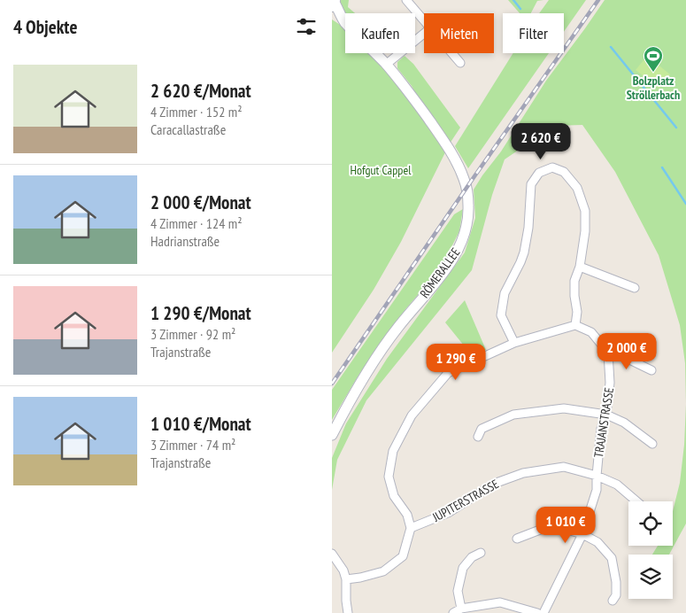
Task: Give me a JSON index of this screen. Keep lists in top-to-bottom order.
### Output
{
  "streets": {
    "street": ["RÖMERALLEE", "TRAJANSTRASSE", "JUPITERSTRASSE"]
  },
  "crossings": [
    ["TRAJANSTRASSE", "JUPITERSTRASSE"]
  ],
  "parks": ["Hofgut Cappel"],
  "places": {
    "sports": ["Bolzplatz Ströllerbach"]
  },
  "page": {
    "heading": "4 Objekte",
    "chip": ["Kaufen", "Mieten", "Filter"],
    "list": [
      {
        "name": "2 620 €/Monat",
        "note": "4 Zimmer · 152 m² · Caracallastraße"
      },
      {
        "name": "2 000 €/Monat",
        "note": "4 Zimmer · 124 m² · Hadrianstraße"
      },
      {
        "name": "1 290 €/Monat",
        "note": "3 Zimmer · 92 m² · Trajanstraße"
      },
      {
        "name": "1 010 €/Monat",
        "note": "3 Zimmer · 74 m² · Trajanstraße"
      }
    ],
    "price": [
      "2 620 €",
      "2 000 €",
      "1 290 €",
      "1 010 €"
    ]
  }
}
